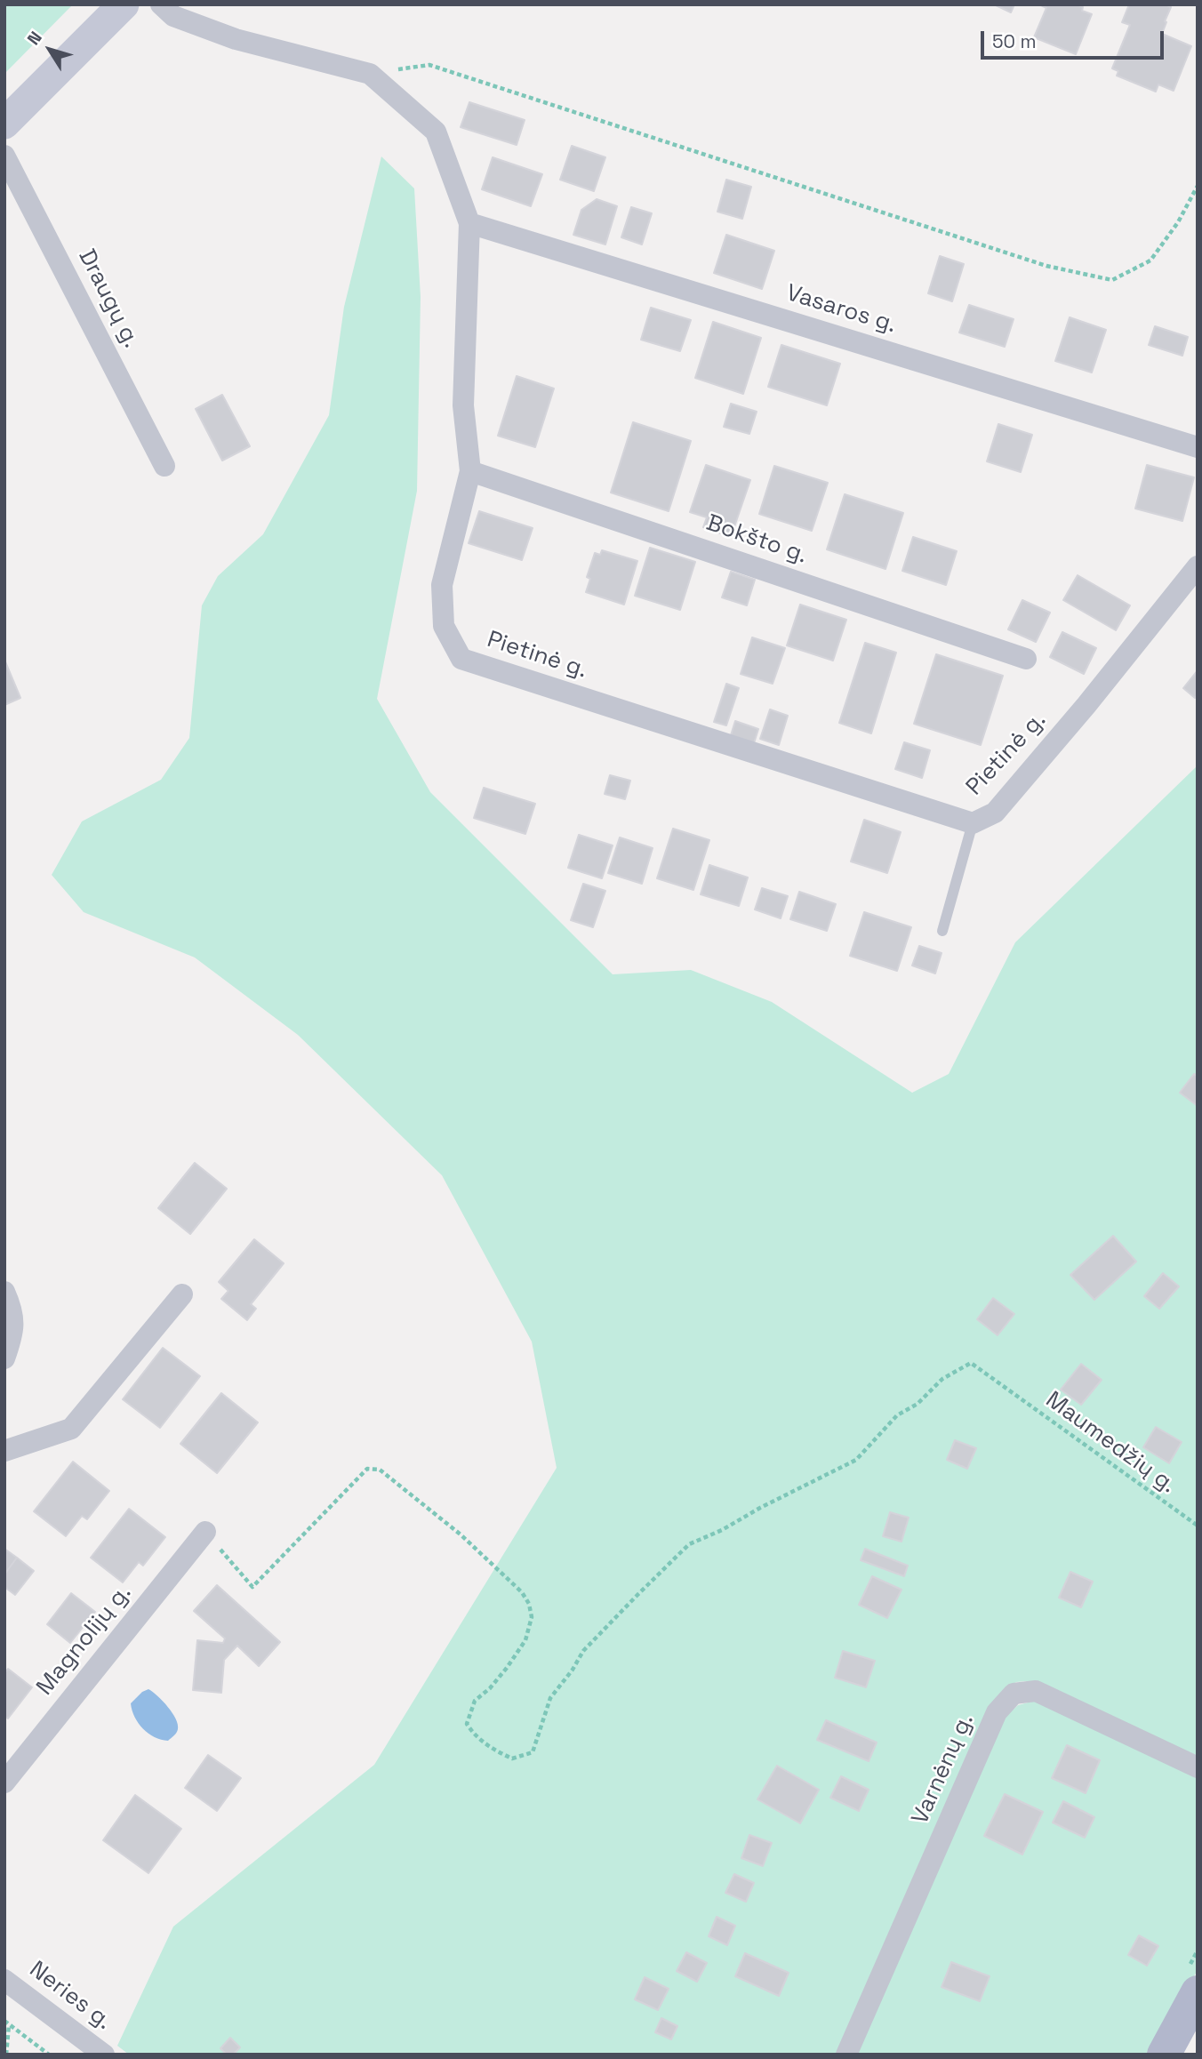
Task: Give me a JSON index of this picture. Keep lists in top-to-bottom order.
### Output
{
  "streets": {
    "street": [
      "Draugų g.",
      "Vasaros g.",
      "Bokšto g.",
      "Pietinė g.",
      "Magnolijų g.",
      "Varnėnų g.",
      "Neries g."
    ],
    "path": ["Maumedžių g."]
  },
  "crossings": [
    ["Vasaros g.", "Pietinė g."],
    ["Bokšto g.", "Pietinė g."],
    ["Maumedžių g.", "Magnolijų g."]
  ],
  "scale_bar": "50 m",
  "north": "top left"
}
